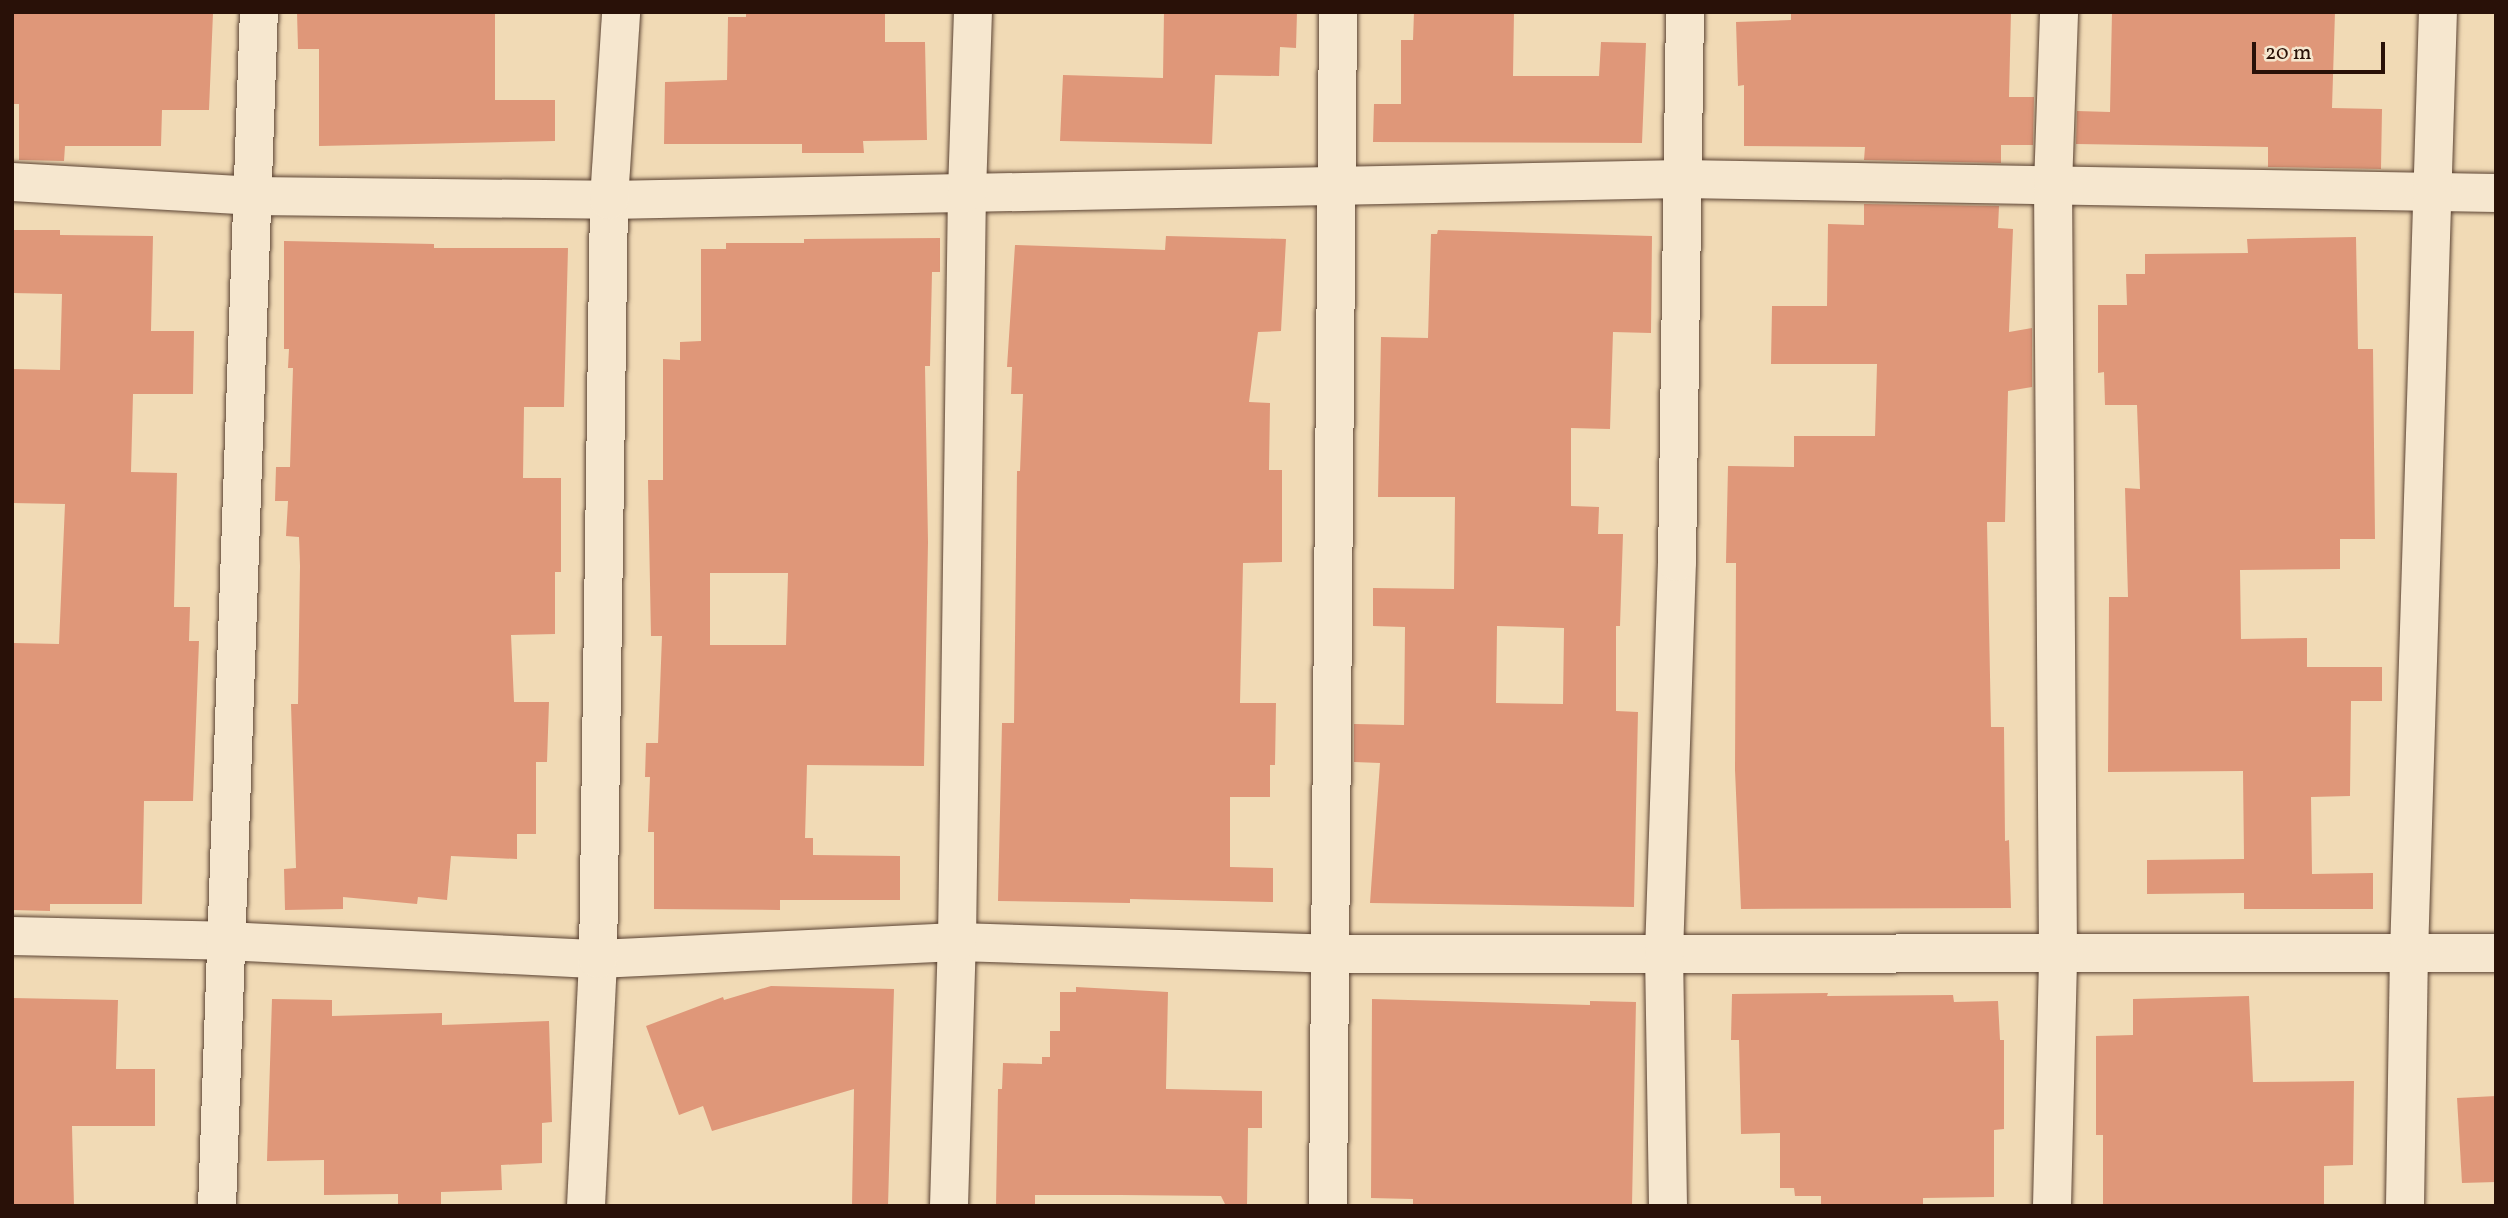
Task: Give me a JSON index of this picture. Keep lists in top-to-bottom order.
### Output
{
  "scale_bar": "20 m"
}
